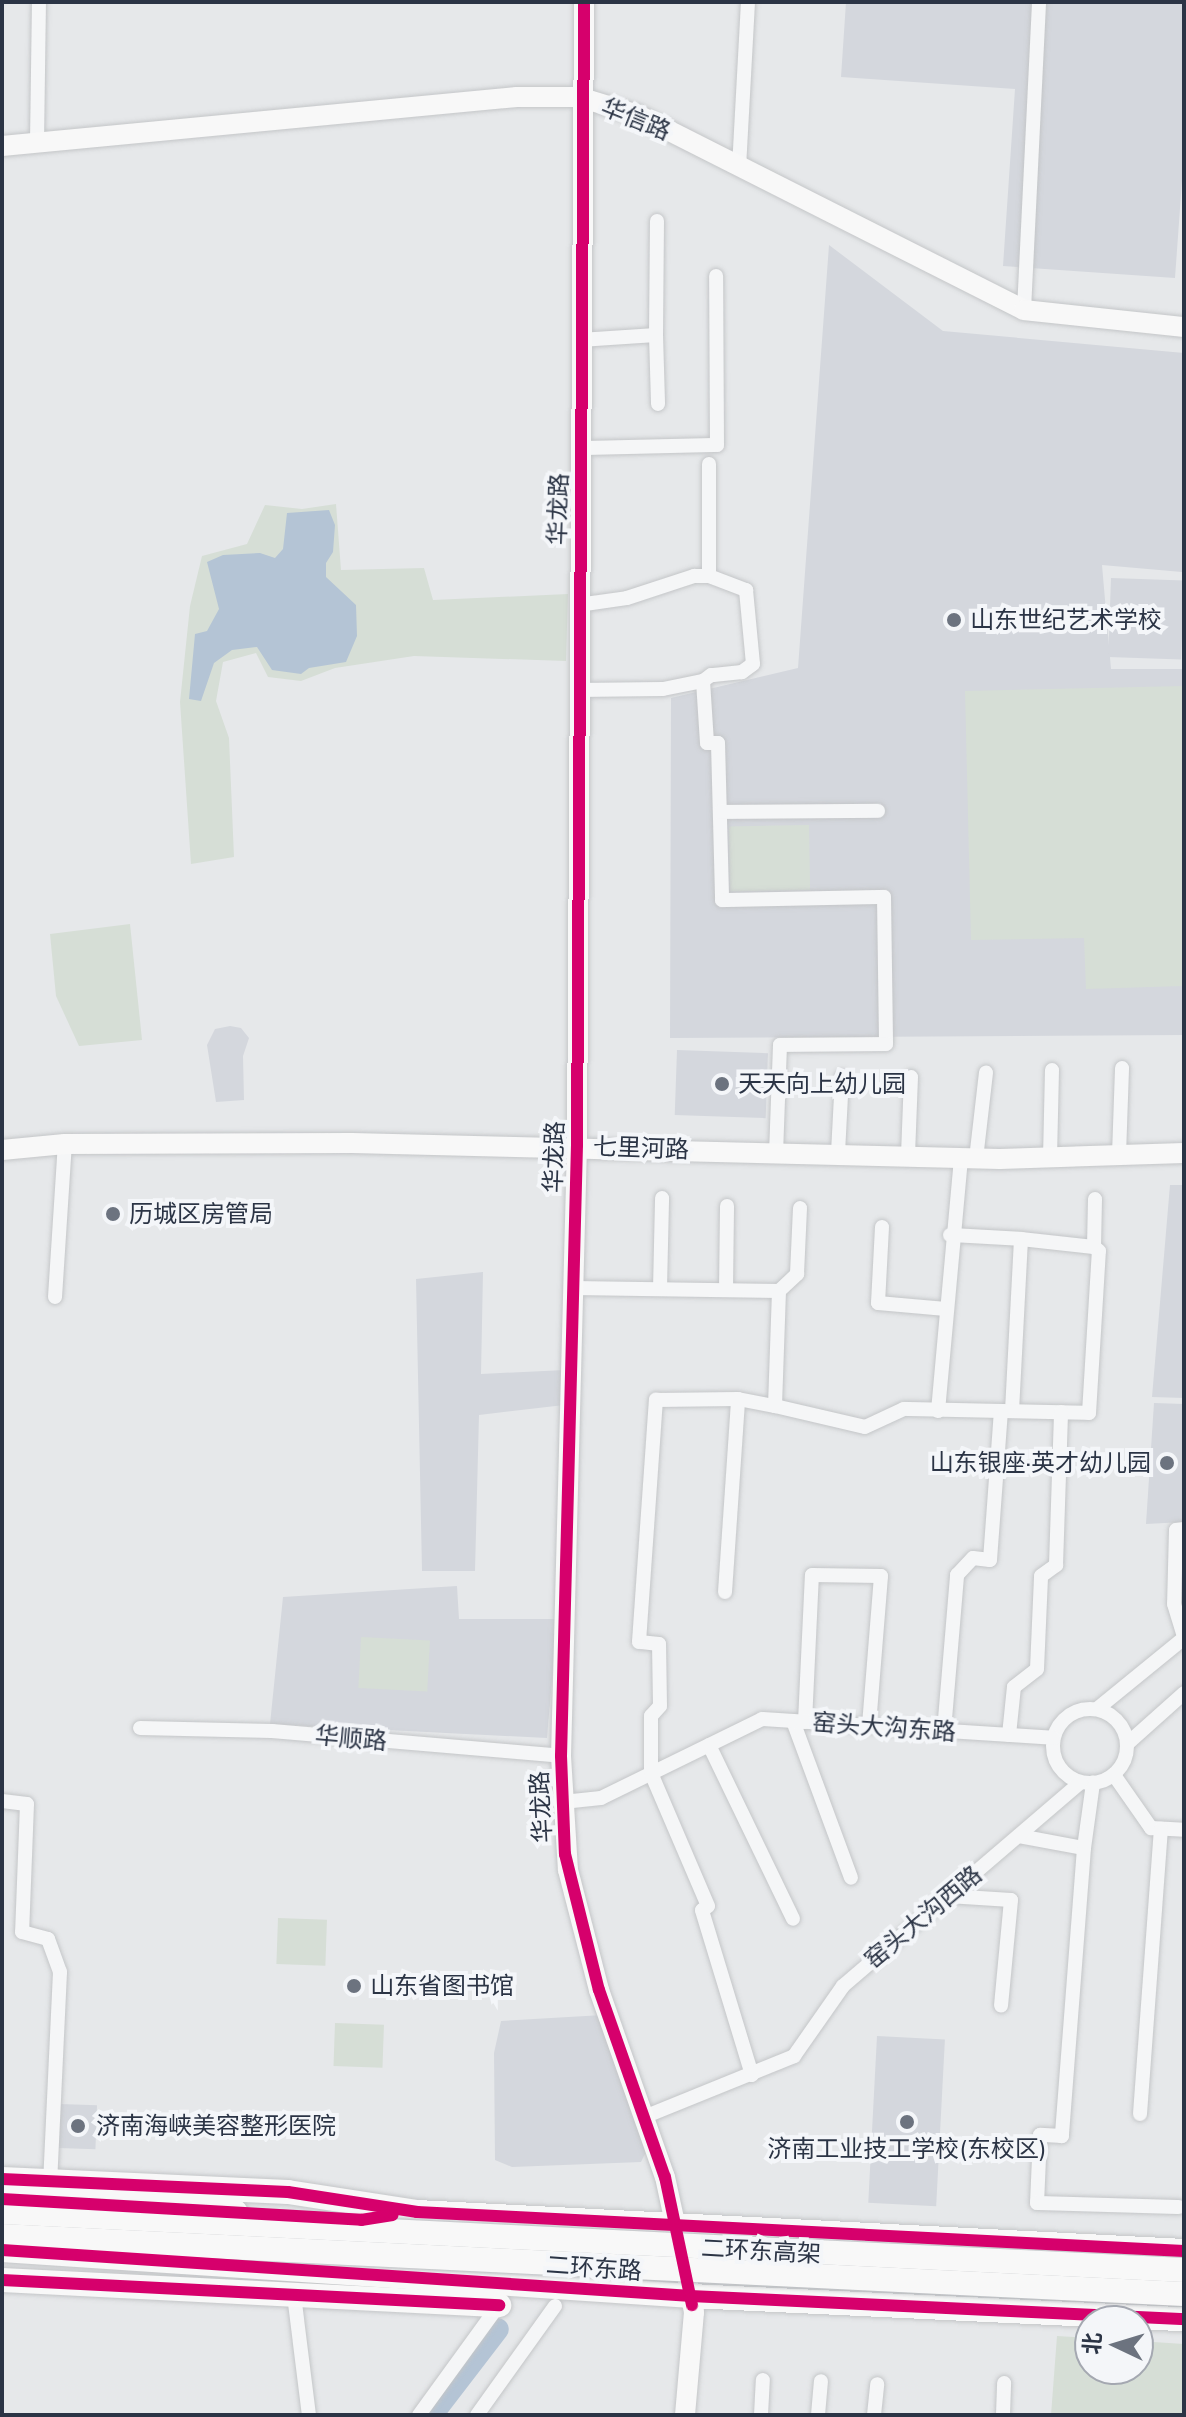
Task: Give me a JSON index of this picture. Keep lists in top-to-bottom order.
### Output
{
  "streets": {
    "highway": ["二环东高架", "二环东路"],
    "main road": ["华信路", "华龙路", "七里河路"],
    "street": ["窑头大沟东路", "华顺路", "窑头大沟西路"]
  },
  "crossings": [
    ["华信路", "华龙路"],
    ["华龙路", "七里河路"],
    ["华龙路", "窑头大沟东路"],
    ["华龙路", "华顺路"],
    ["华龙路", "窑头大沟西路"],
    ["华龙路", "二环东路"],
    ["窑头大沟东路", "窑头大沟西路"]
  ],
  "places": [
    "山东世纪艺术学校",
    "天天向上幼儿园",
    "历城区房管局",
    "山东银座·英才幼儿园",
    "山东省图书馆",
    "济南工业技工学校(东校区)",
    "济南海峡美容整形医院"
  ],
  "north": "left"
}
